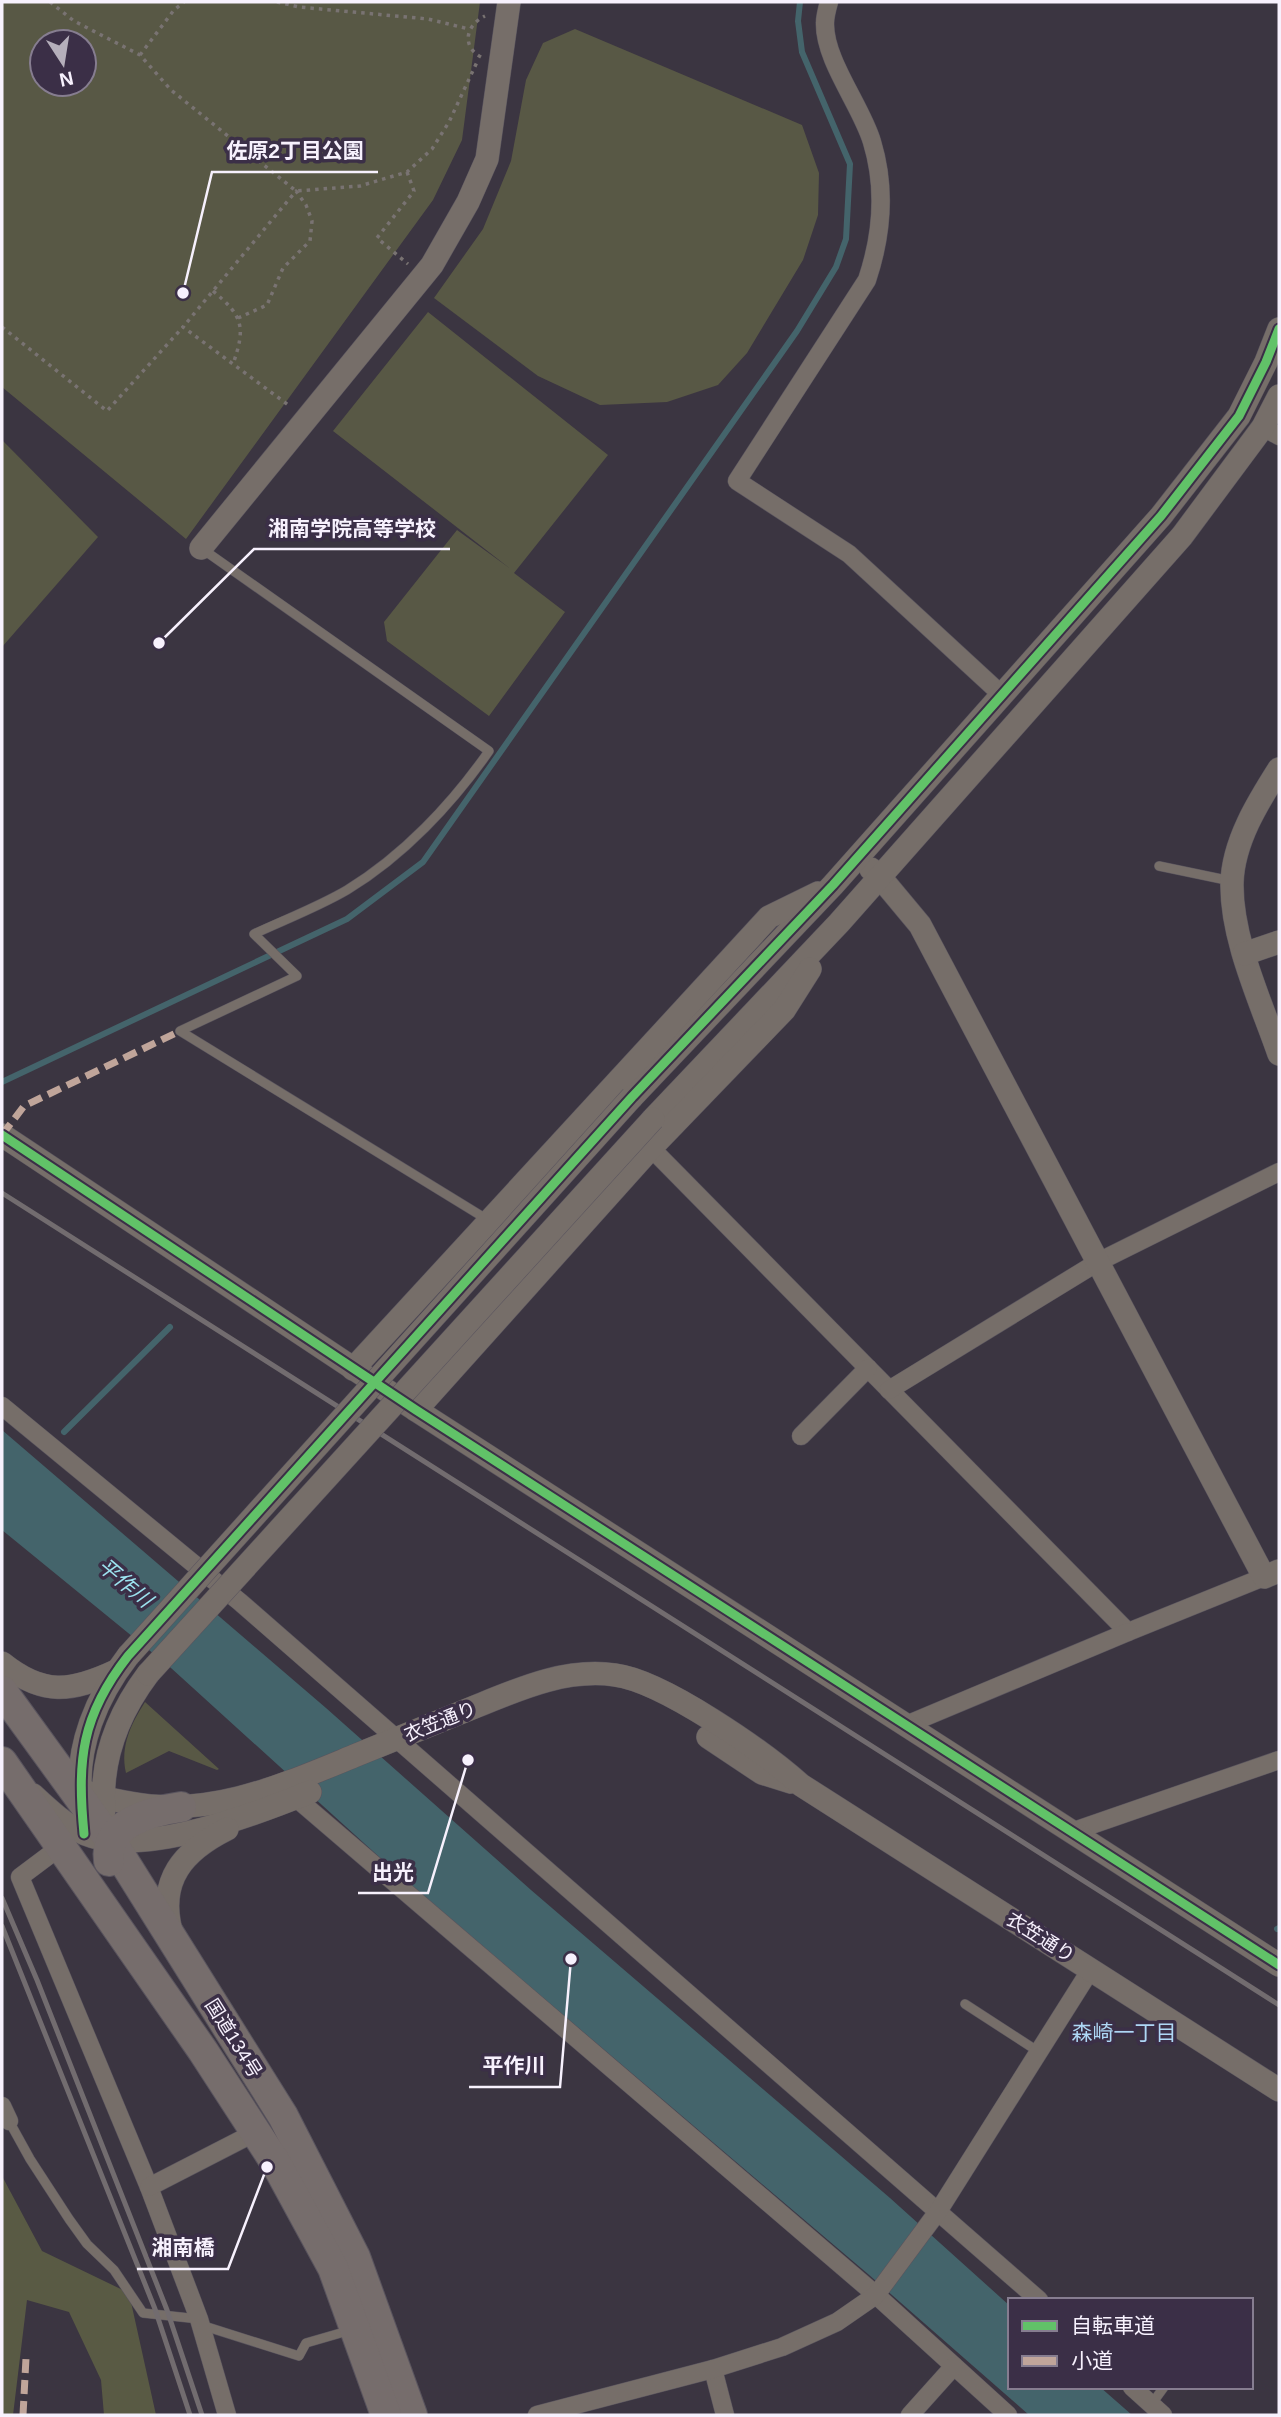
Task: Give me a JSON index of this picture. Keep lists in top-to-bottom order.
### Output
{
  "streets": {
    "highway": ["国道134号"],
    "street": ["衣笠通り"]
  },
  "crossings": [
    ["衣笠通り", "国道134号"]
  ],
  "districts": ["森崎一丁目"],
  "water": ["平作川"],
  "places": [
    "佐原2丁目公園",
    "湘南学院高等学校",
    "出光",
    "平作川",
    "湘南橋"
  ],
  "legend": ["自転車道", "小道"],
  "north": "bottom"
}
